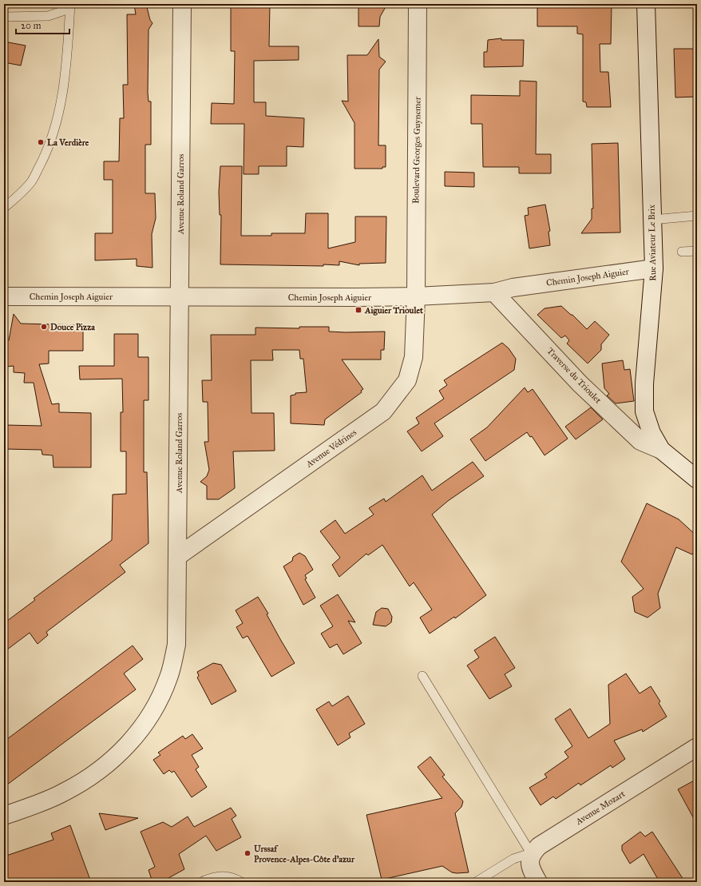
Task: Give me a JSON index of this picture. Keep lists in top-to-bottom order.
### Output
{
  "streets": {
    "street": [
      "Boulevard Georges Guynemer",
      "Avenue Roland Garros",
      "Rue Aviateur Le Brix",
      "Chemin Joseph Aiguier",
      "Traverse du Trioulet",
      "Avenue Védrines",
      "Avenue Mozart"
    ]
  },
  "crossings": [
    ["Boulevard Georges Guynemer", "Chemin Joseph Aiguier"],
    ["Boulevard Georges Guynemer", "Avenue Védrines"],
    ["Avenue Roland Garros", "Chemin Joseph Aiguier"],
    ["Avenue Roland Garros", "Avenue Védrines"],
    ["Rue Aviateur Le Brix", "Chemin Joseph Aiguier"],
    ["Rue Aviateur Le Brix", "Traverse du Trioulet"],
    ["Chemin Joseph Aiguier", "Traverse du Trioulet"],
    ["Chemin Joseph Aiguier", "Avenue Védrines"]
  ],
  "places": {
    "other": ["La Verdière", "Douce Pizza", "Urssaf Provence-Alpes-Côte d'azur"],
    "transit": ["Aiguier Trioulet"]
  },
  "scale_bar": "20 m"
}
